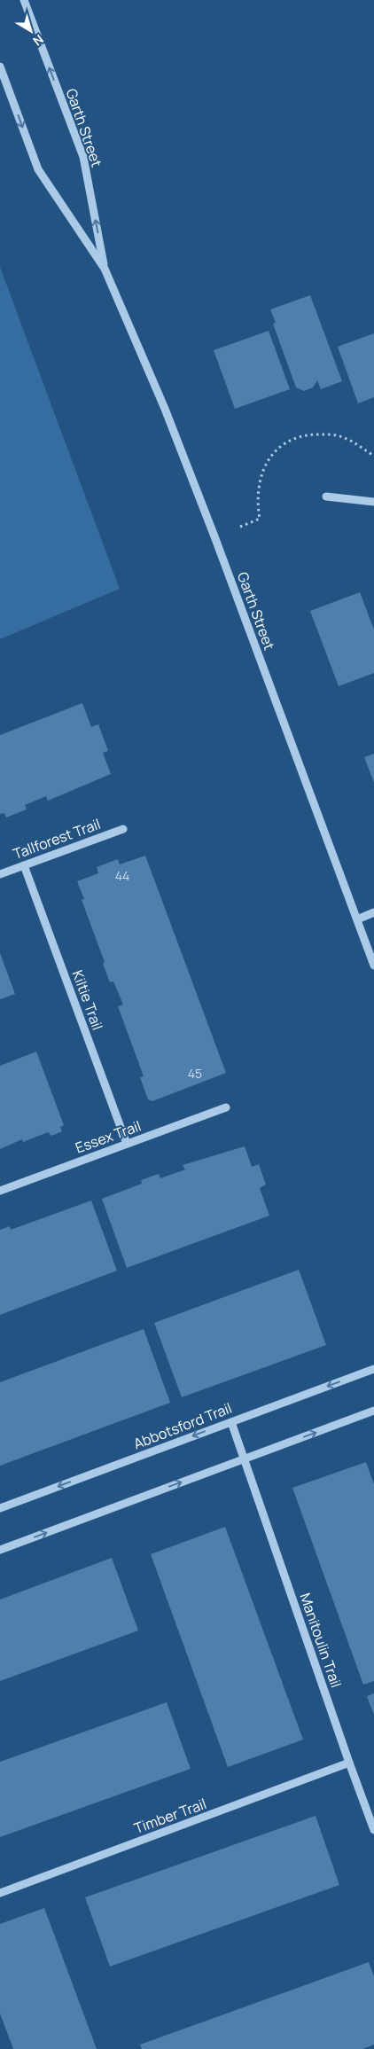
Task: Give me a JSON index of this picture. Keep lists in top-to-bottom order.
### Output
{
  "streets": {
    "street": [
      "Garth Street",
      "Tallforest Trail",
      "Kiltie Trail",
      "Essex Trail",
      "Abbotsford Trail",
      "Manitoulin Trail",
      "Timber Trail"
    ]
  },
  "crossings": [
    ["Tallforest Trail", "Kiltie Trail"],
    ["Kiltie Trail", "Essex Trail"],
    ["Abbotsford Trail", "Manitoulin Trail"],
    ["Manitoulin Trail", "Timber Trail"]
  ],
  "house_numbers": ["44", "45"],
  "north": "bottom right"
}
